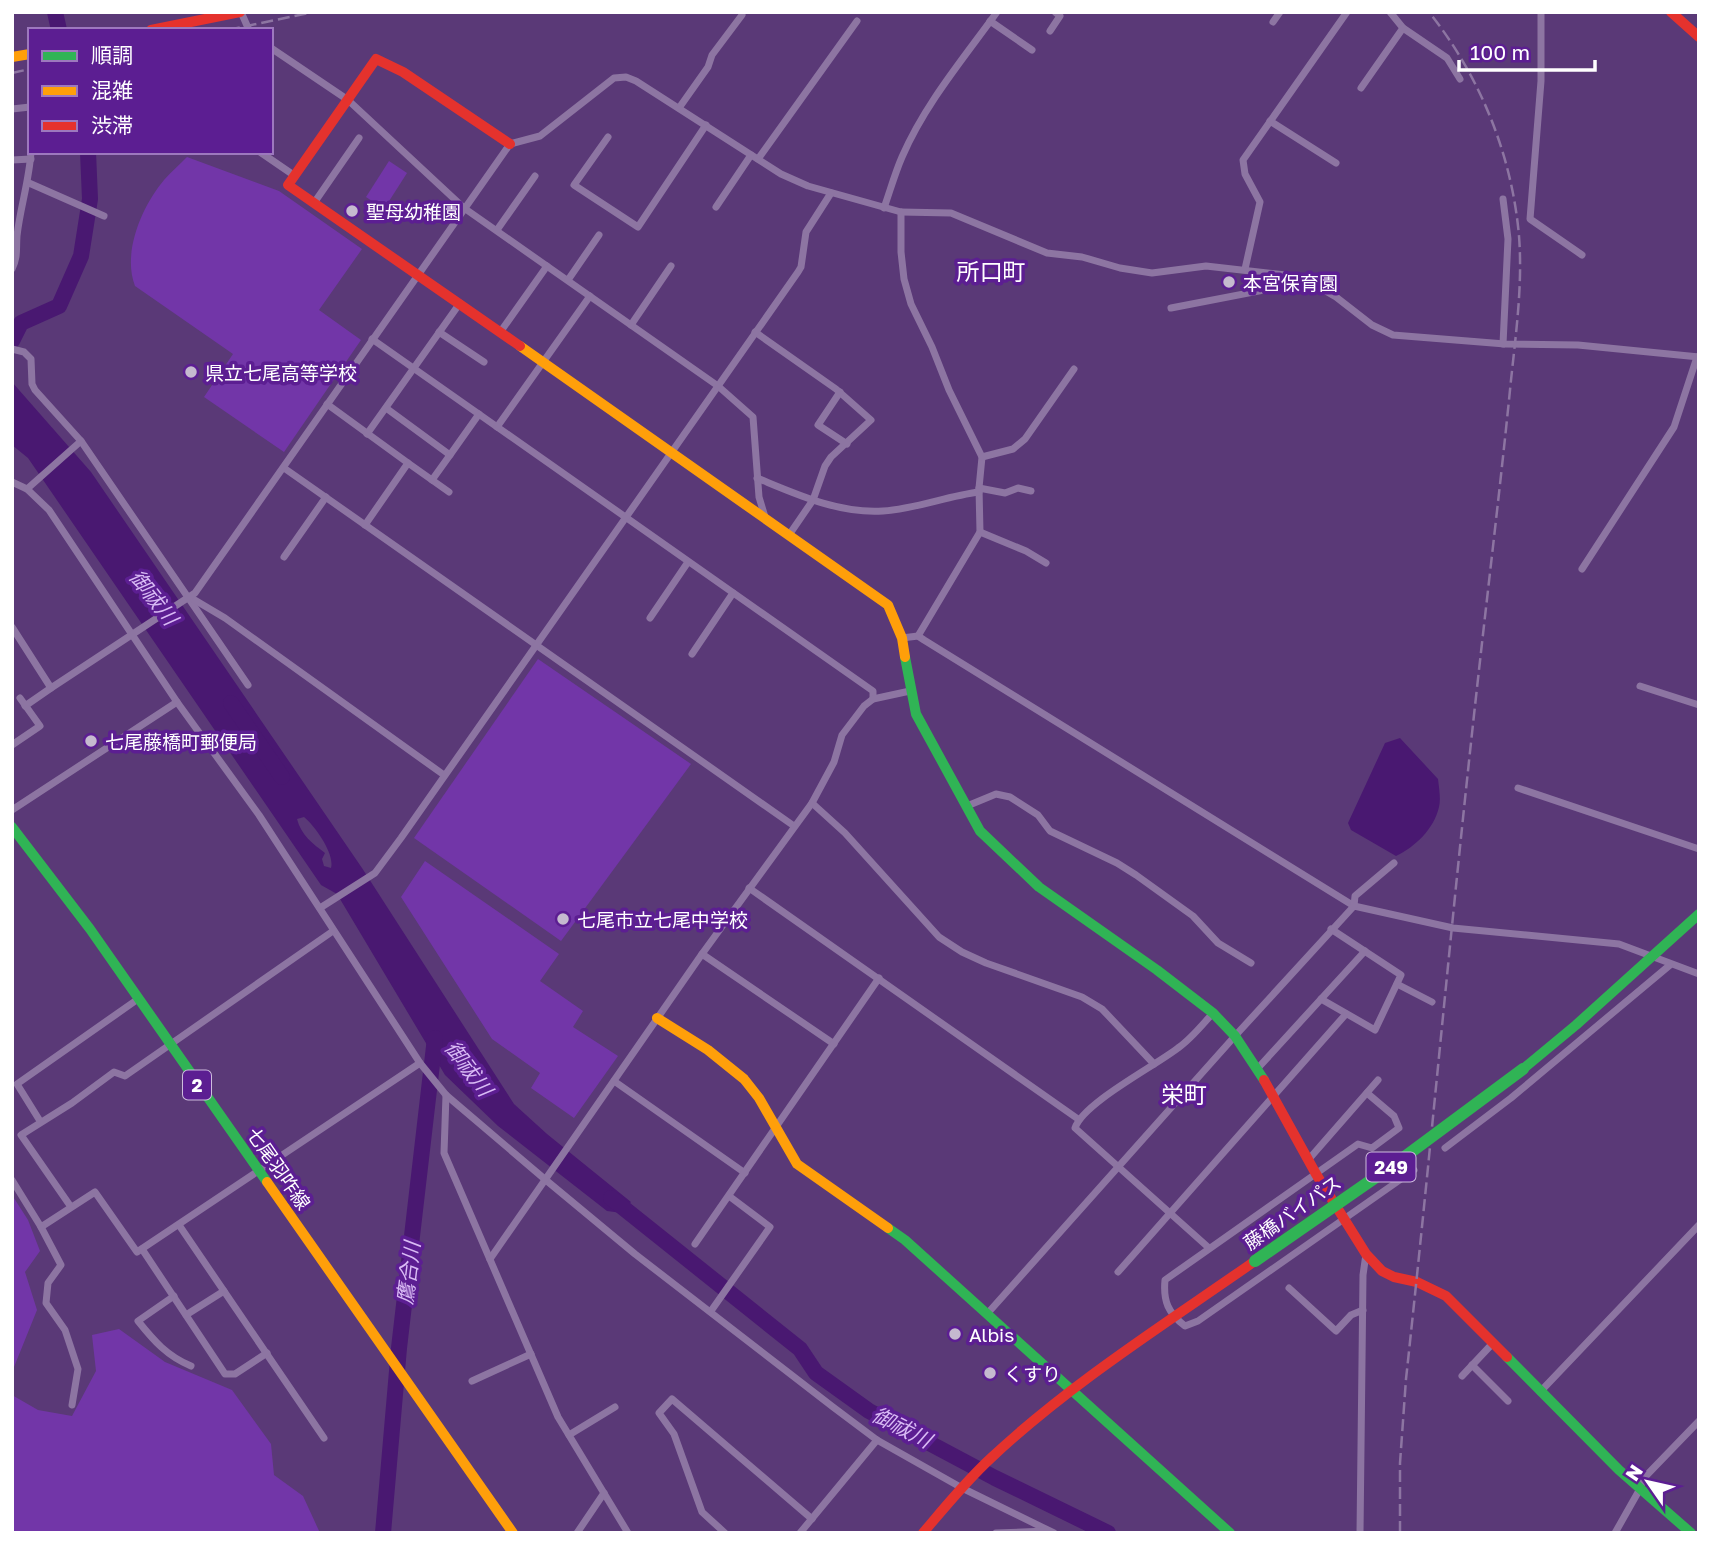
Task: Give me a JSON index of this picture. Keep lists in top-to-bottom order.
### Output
{
  "streets": {
    "main road": [
      "2",
      "249",
      "七尾羽咋線",
      "藤橋バイパス"
    ]
  },
  "districts": ["所口町", "栄町"],
  "water": ["御祓川", "鷹合川"],
  "places": [
    "聖母幼稚園",
    "本宮保育園",
    "県立七尾高等学校",
    "七尾藤橋町郵便局",
    "七尾市立七尾中学校",
    "Albis",
    "くすり"
  ],
  "legend": ["順調", "混雑", "渋滞"],
  "scale_bar": "100 m",
  "north": "top left"
}
